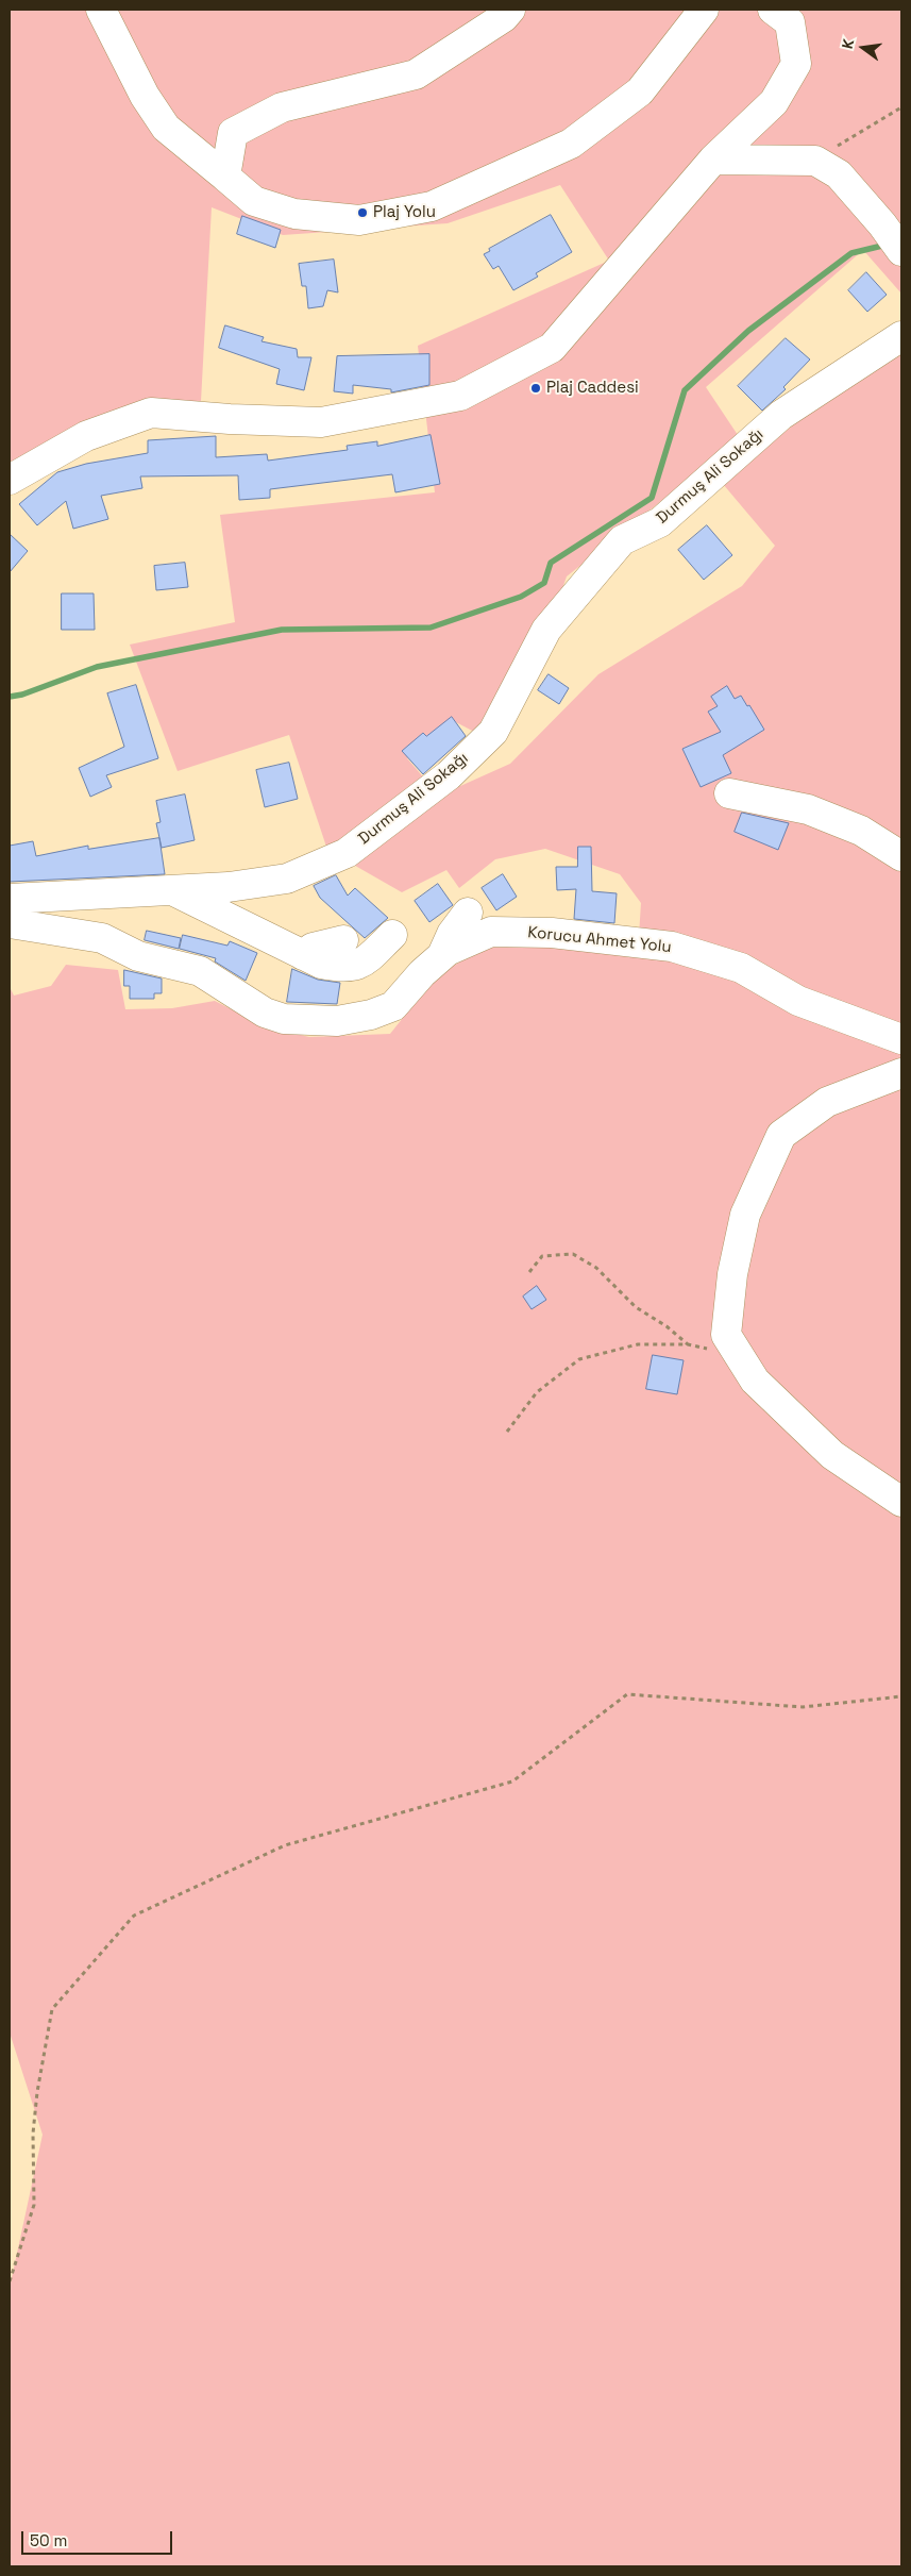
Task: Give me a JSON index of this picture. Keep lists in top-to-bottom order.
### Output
{
  "streets": {
    "street": ["Durmuş Ali Sokağı", "Korucu Ahmet Yolu"]
  },
  "places": ["Plaj Yolu", "Plaj Caddesi"],
  "scale_bar": "50 m",
  "north": "left"
}
